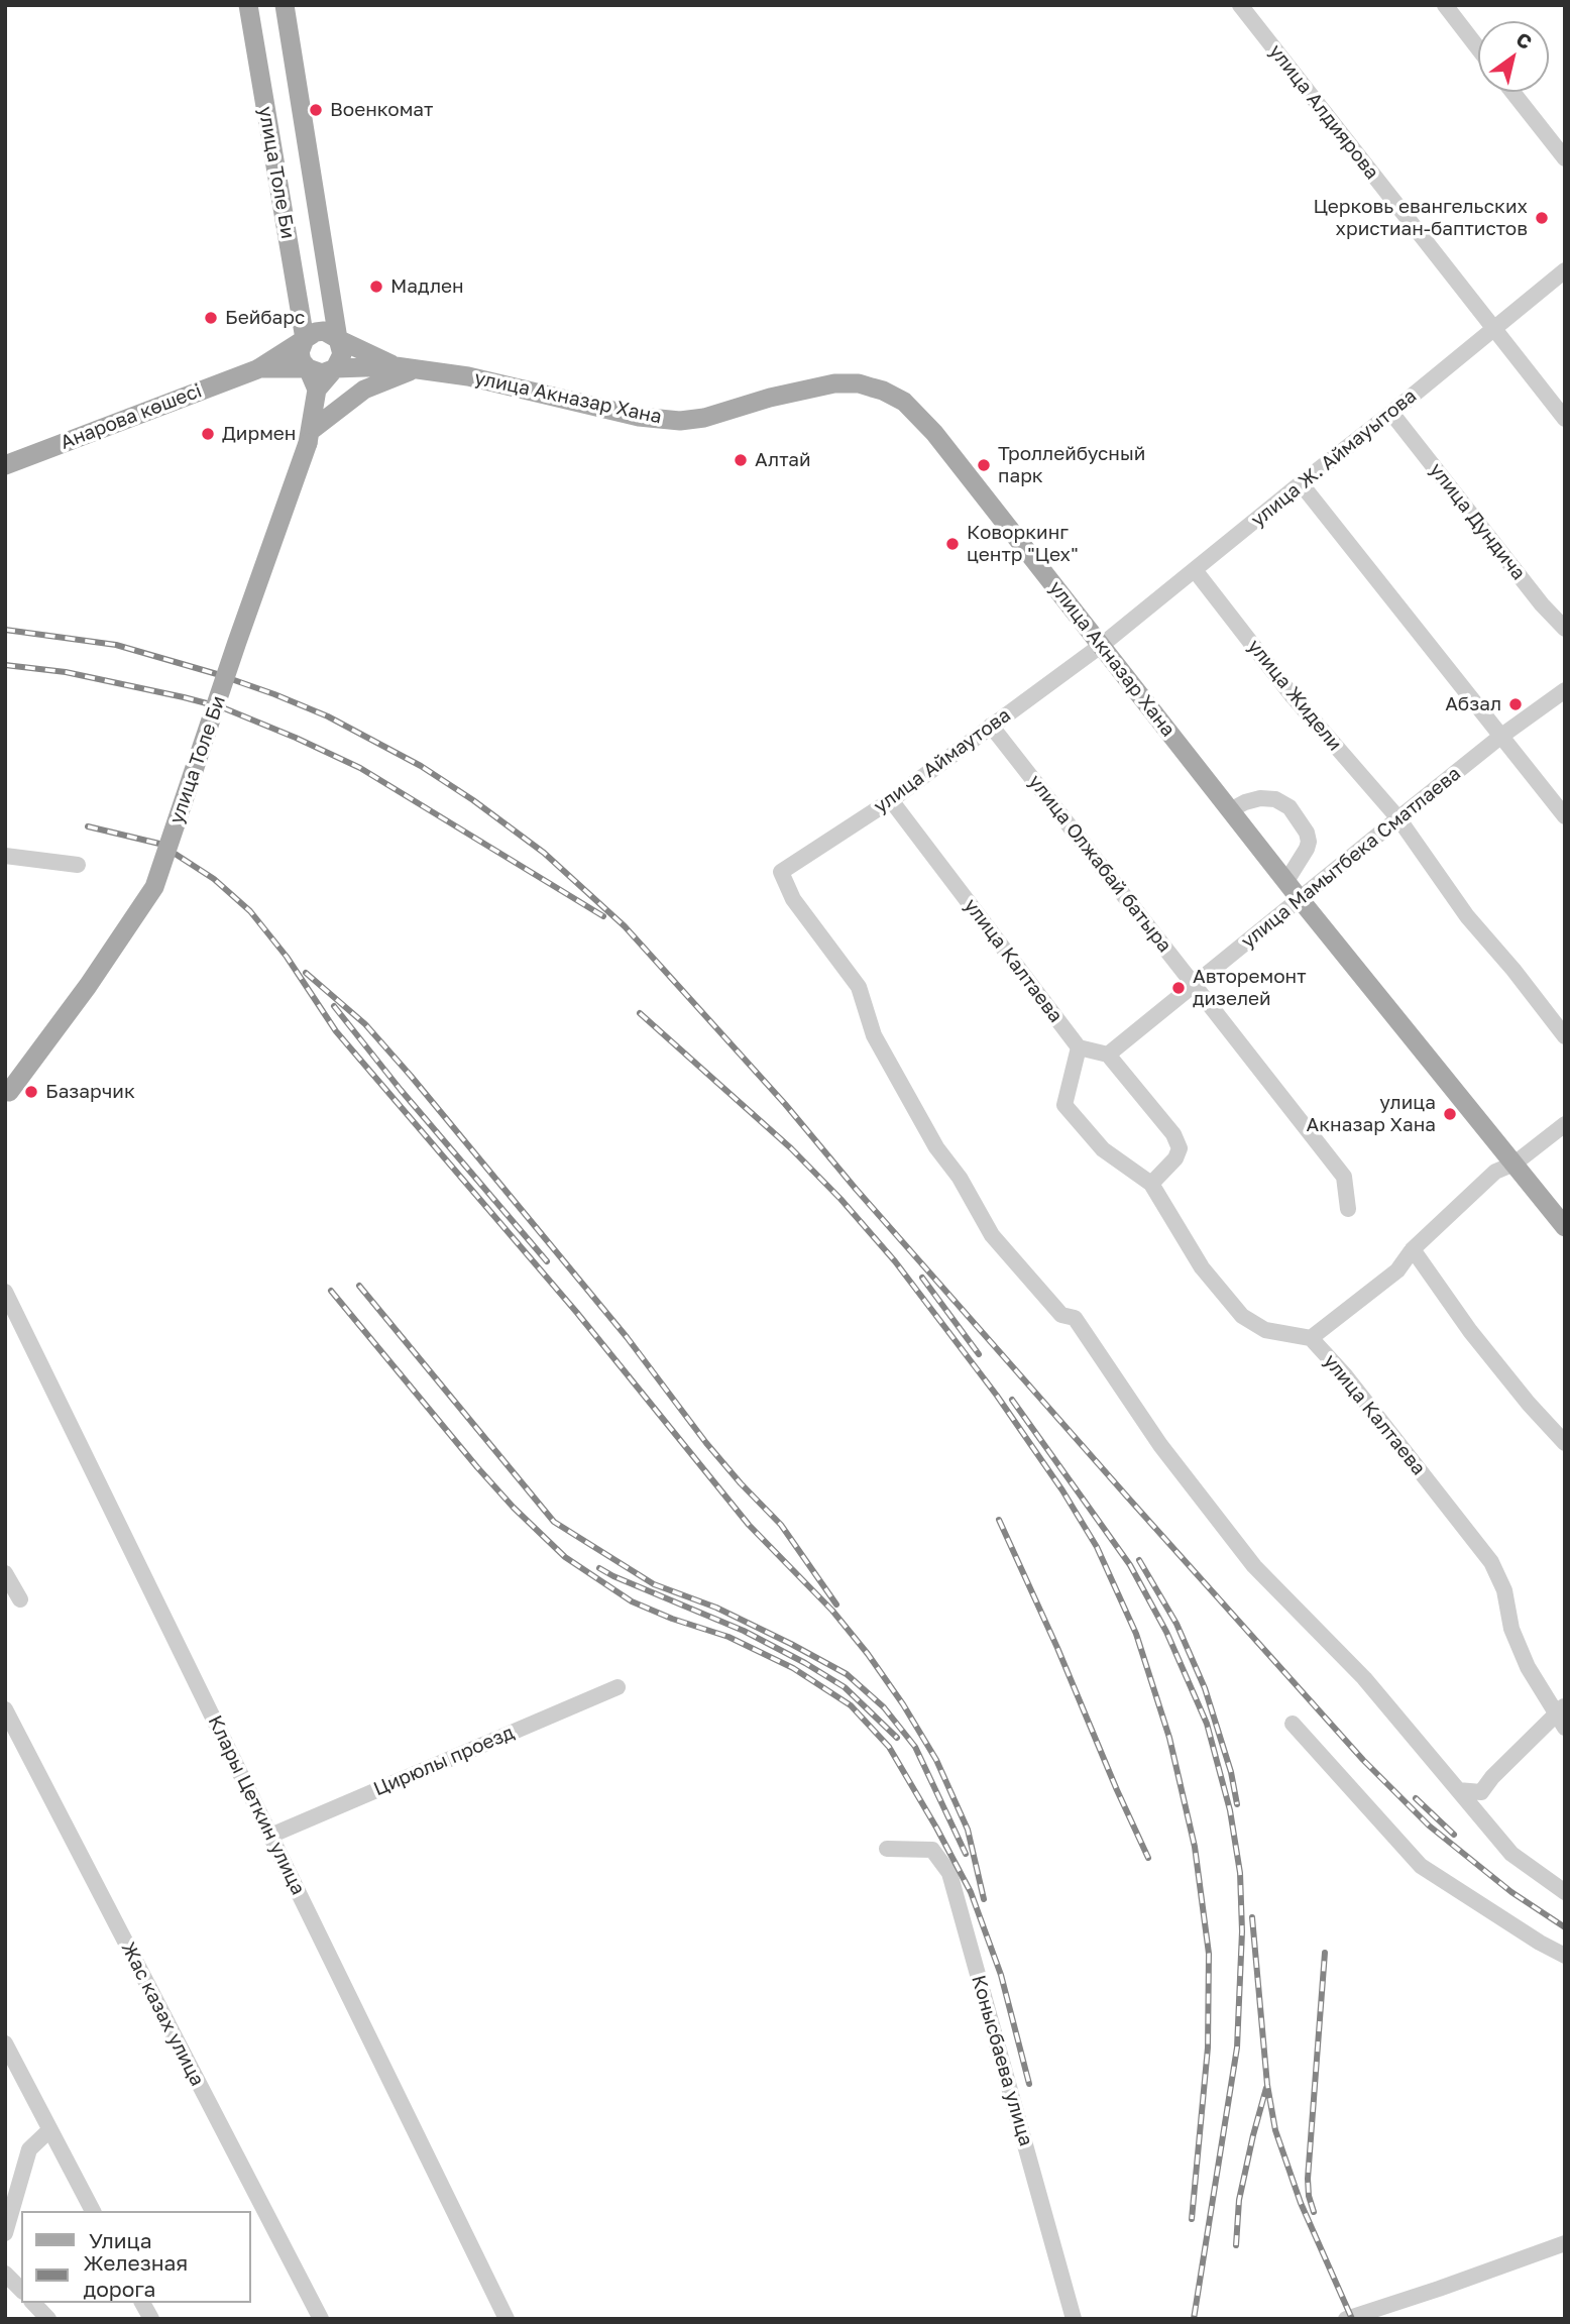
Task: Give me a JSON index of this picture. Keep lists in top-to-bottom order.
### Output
{
  "streets": {
    "main road": ["улица Толе Би", "улица Акназар Хана", "Анарова көшесі"],
    "street": [
      "улица Алдиярова",
      "улица Ж. Аймауытова",
      "улица Дундича",
      "улица Жидели",
      "улица Аймаутова",
      "улица Мамытбека Сматлаева",
      "улица Олжабай батыра",
      "улица Калтаева",
      "Цирюлы проезд",
      "Клары Цеткин улица",
      "Жас казах улица",
      "Конысбаева улица"
    ]
  },
  "crossings": [
    ["улица Алдиярова", "улица Ж. Аймауытова"],
    ["улица Толе Би", "улица Акназар Хана"],
    ["улица Акназар Хана", "улица Ж. Аймауытова"],
    ["улица Акназар Хана", "улица Аймаутова"],
    ["улица Акназар Хана", "улица Мамытбека Сматлаева"],
    ["улица Ж. Аймауытова", "улица Дундича"],
    ["улица Ж. Аймауытова", "улица Жидели"],
    ["улица Ж. Аймауытова", "улица Аймаутова"],
    ["улица Жидели", "улица Мамытбека Сматлаева"],
    ["улица Аймаутова", "улица Олжабай батыра"],
    ["улица Аймаутова", "улица Калтаева"],
    ["улица Мамытбека Сматлаева", "улица Олжабай батыра"],
    ["Цирюлы проезд", "Клары Цеткин улица"]
  ],
  "places": [
    "Военкомат",
    "Церковь евангельских христиан-баптистов",
    "Мадлен",
    "Бейбарс",
    "Дирмен",
    "Алтай",
    "Троллейбусный парк",
    "Коворкинг центр \"Цех\"",
    "Абзал",
    "Авторемонт дизелей",
    "Базарчик",
    "улица Акназар Хана"
  ],
  "legend": ["Улица", "Железная дорога"],
  "north": "top right"
}
